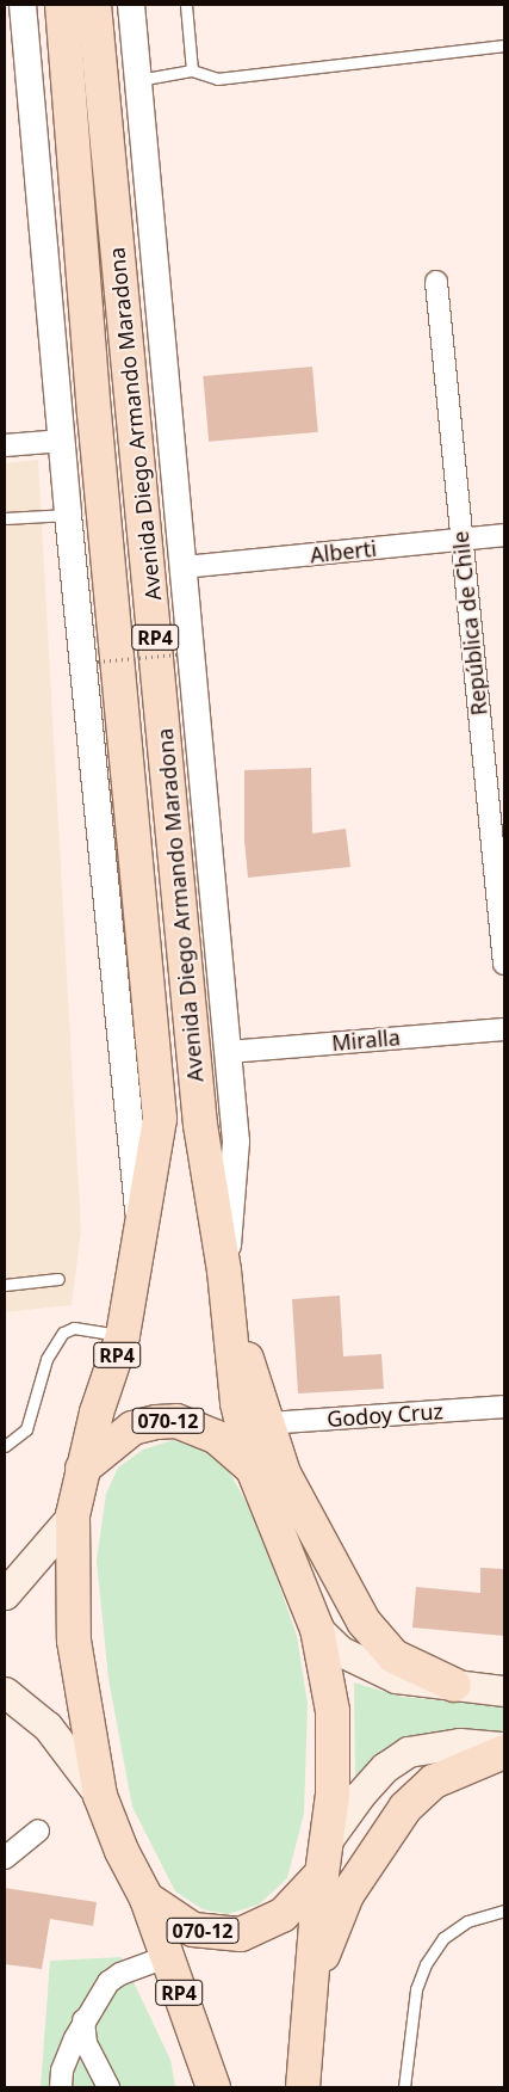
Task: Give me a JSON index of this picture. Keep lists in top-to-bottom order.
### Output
{
  "streets": {
    "main road": ["Avenida Diego Armando Maradona", "RP4", "070-12"],
    "street": [
      "Alberti",
      "República de Chile",
      "Miralla",
      "Godoy Cruz"
    ]
  },
  "crossings": [
    ["Avenida Diego Armando Maradona", "Alberti"],
    ["Avenida Diego Armando Maradona", "RP4"],
    ["Avenida Diego Armando Maradona", "Miralla"],
    ["Avenida Diego Armando Maradona", "070-12"],
    ["Alberti", "República de Chile"],
    ["RP4", "070-12"]
  ]
}
